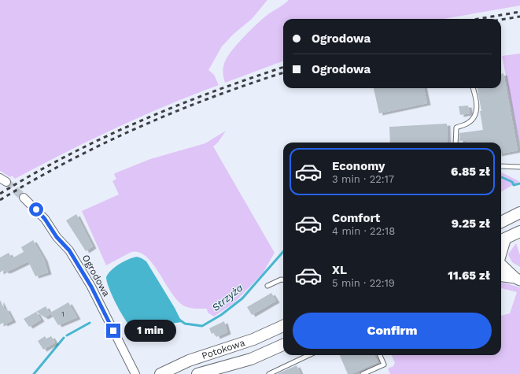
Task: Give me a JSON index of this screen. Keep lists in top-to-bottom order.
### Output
{
  "streets": {
    "main road": ["Potokowa"],
    "street": ["Ogrodowa"]
  },
  "water": ["Strzyża"],
  "house_numbers": ["1"],
  "page": {
    "banner": ["Ogrodowa", "Ogrodowa"],
    "list": [
      {
        "name": "Economy",
        "note": "3 min · 22:17",
        "value": "6.85 zł"
      },
      {
        "name": "Comfort",
        "note": "4 min · 22:18",
        "value": "9.25 zł"
      },
      {
        "name": "XL",
        "note": "5 min · 22:19",
        "value": "11.65 zł"
      }
    ],
    "buttons": "Confirm",
    "bubble": "1 min"
  }
}
